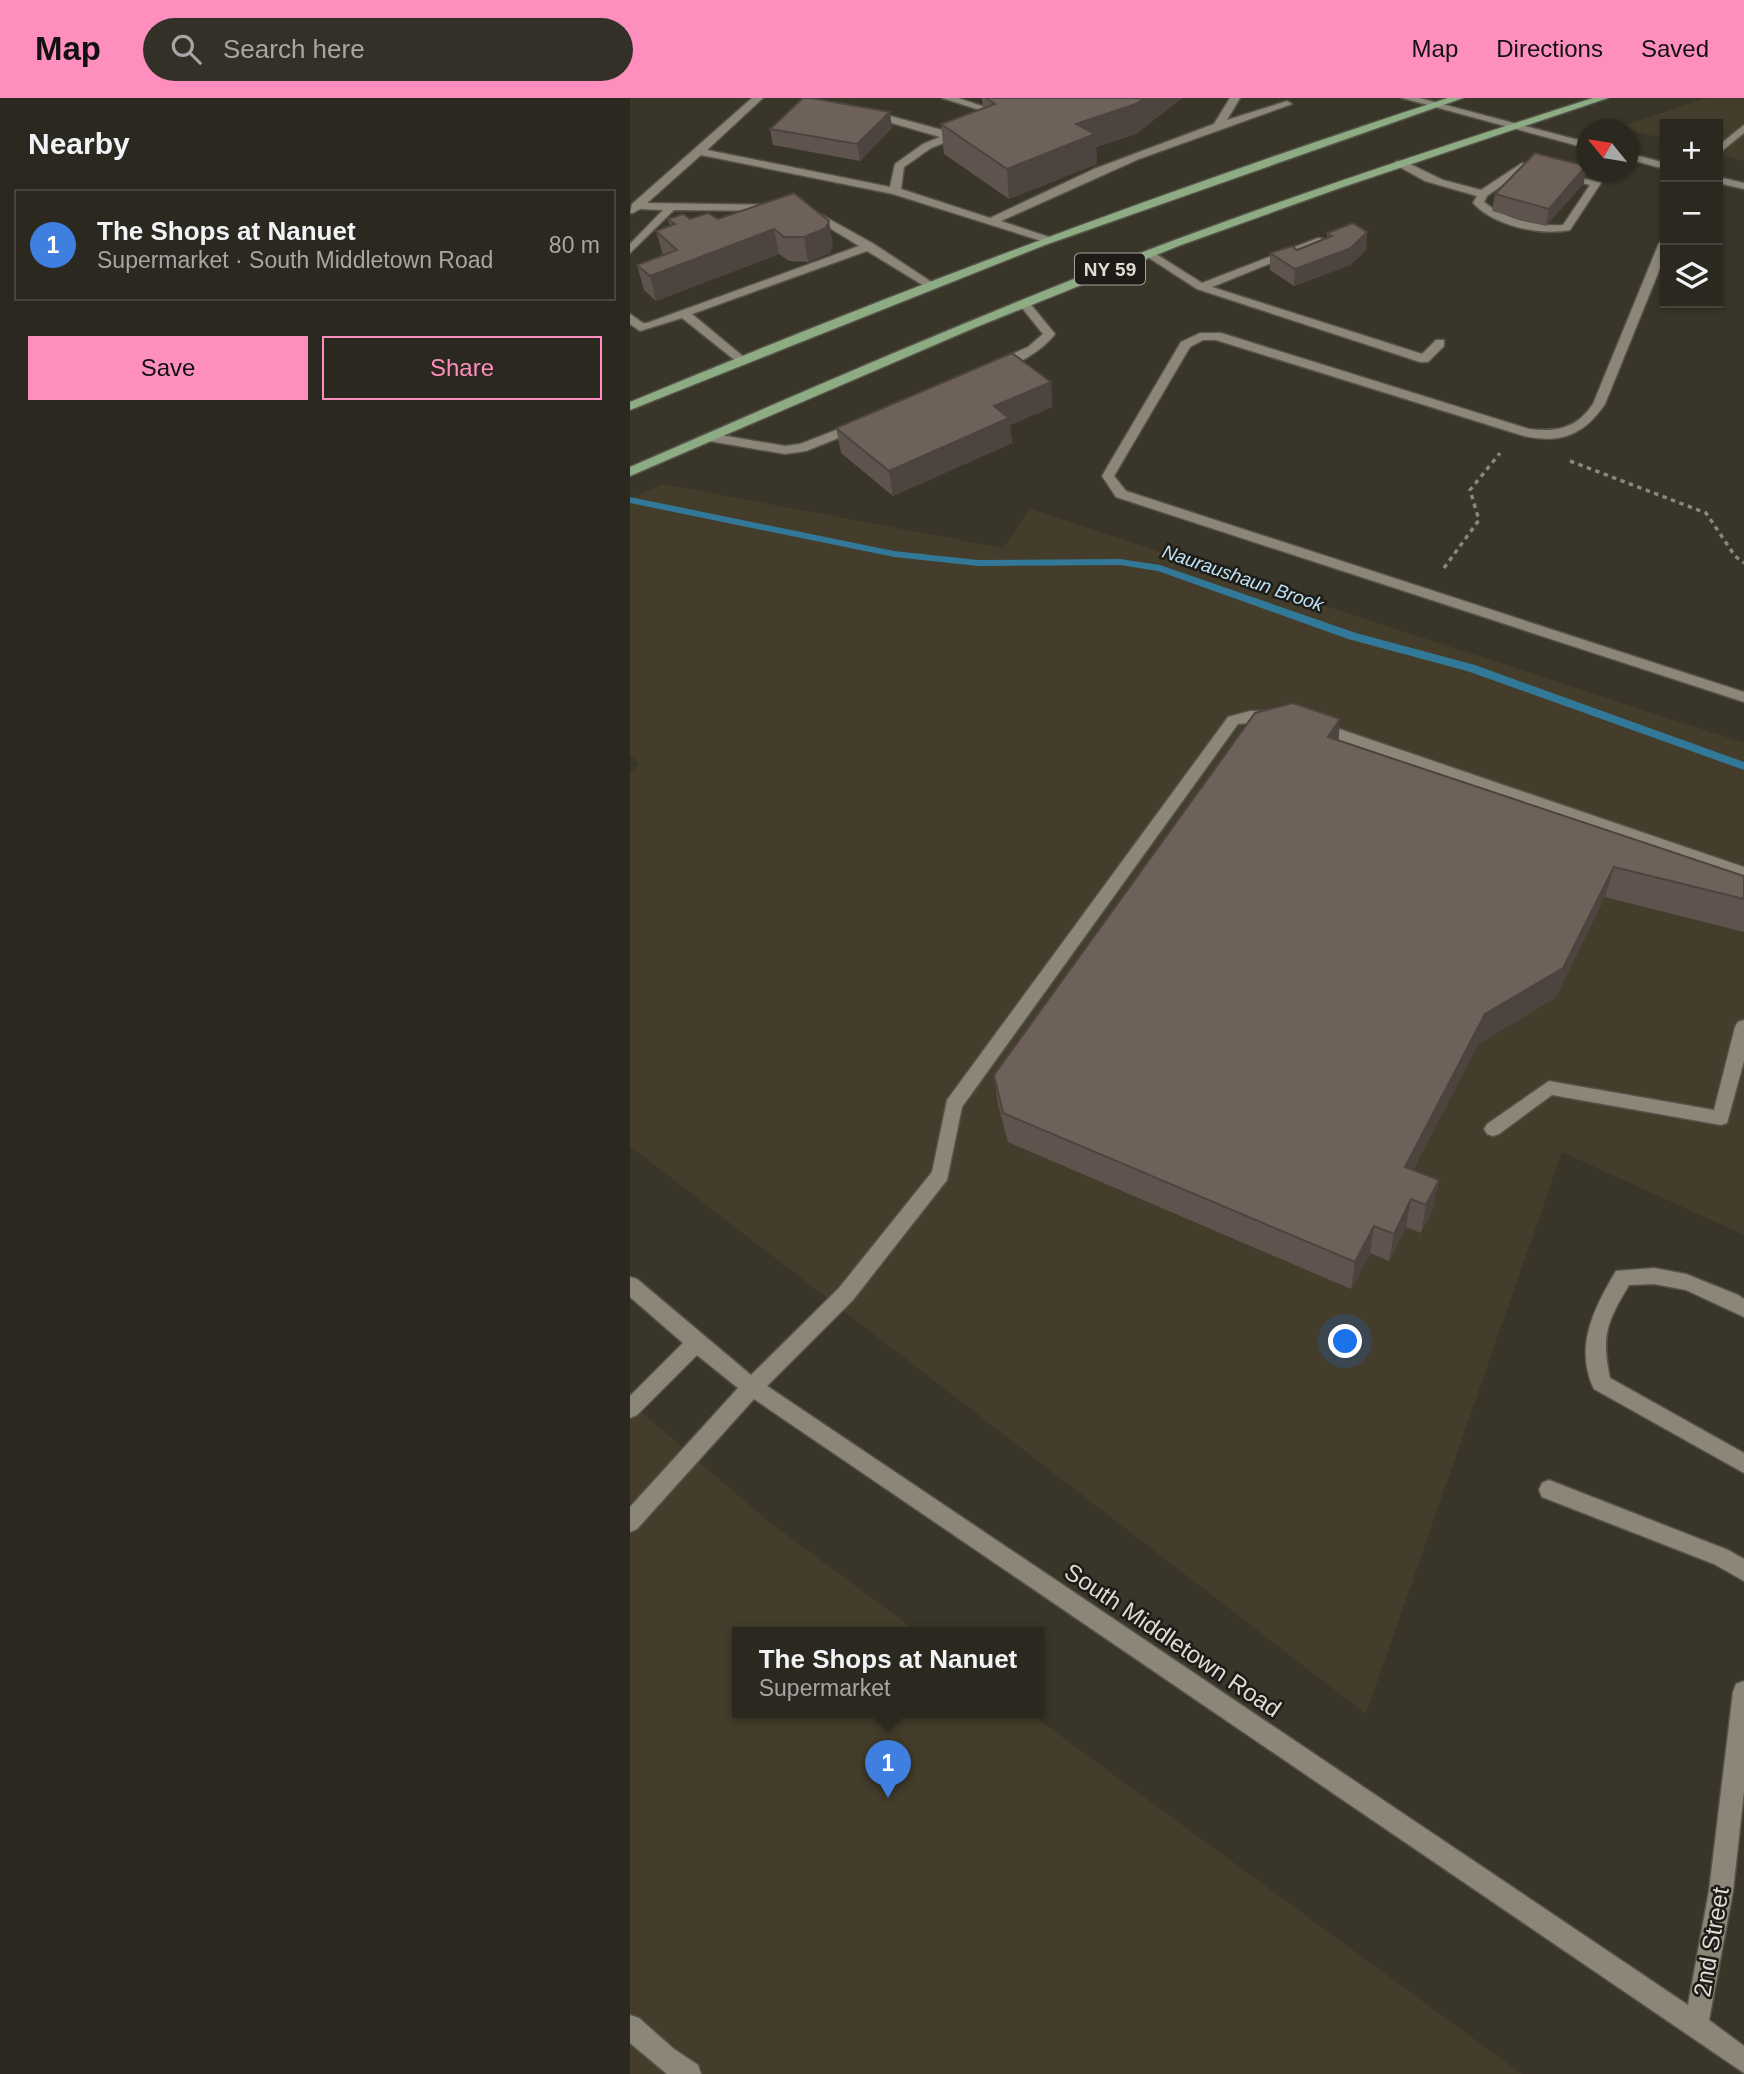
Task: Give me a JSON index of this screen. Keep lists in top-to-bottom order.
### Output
{
  "streets": {
    "main road": ["NY 59"],
    "street": ["South Middletown Road", "2nd Street"]
  },
  "crossings": [
    ["South Middletown Road", "2nd Street"]
  ],
  "water": ["Nauraushaun Brook"],
  "north": "top left",
  "page": {
    "header": "Map",
    "search": "Search here",
    "nav": ["Map", "Directions", "Saved"],
    "heading": "Nearby",
    "map_buttons": ["+", "−"],
    "list": [
      {
        "mark": "1",
        "name": "The Shops at Nanuet",
        "note": "Supermarket · South Middletown Road",
        "value": "80 m"
      }
    ],
    "buttons": ["Save", "Share"],
    "popup": ["The Shops at Nanuet", "Supermarket"],
    "pins": "1"
  }
}
